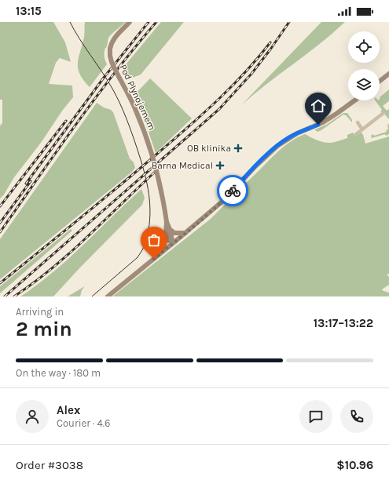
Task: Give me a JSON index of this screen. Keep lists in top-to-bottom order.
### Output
{
  "streets": {
    "main road": ["Pod Plynojemem"]
  },
  "places": {
    "health": ["OB klinika", "Barna Medical"]
  },
  "page": {
    "status": "13:15",
    "heading": ["2 min", "Arriving in", "13:17–13:22"],
    "panel": [
      "Alex",
      "Courier · 4.6",
      "Order #3038",
      "$10.96"
    ],
    "bar": "On the way · 180 m"
  }
}
